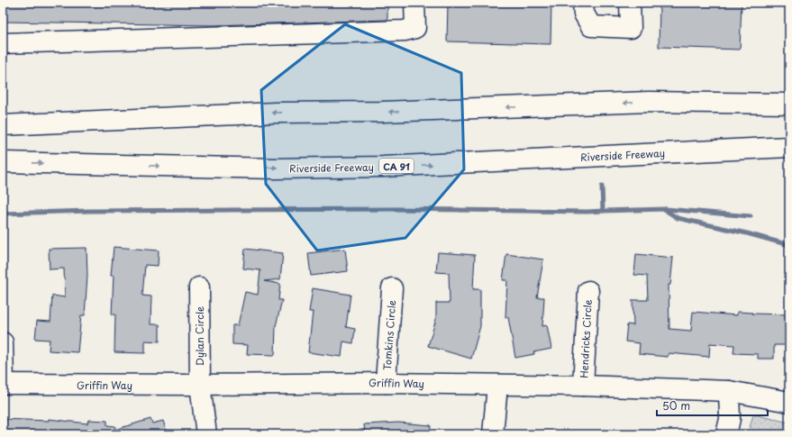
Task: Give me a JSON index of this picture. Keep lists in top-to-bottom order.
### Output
{
  "streets": {
    "main road": [
      "Riverside Freeway",
      "CA 91",
      "Tomkins Circle",
      "Dylan Circle",
      "Hendricks Circle",
      "Griffin Way"
    ]
  },
  "crossings": [
    ["Tomkins Circle", "Griffin Way"],
    ["Dylan Circle", "Griffin Way"],
    ["Hendricks Circle", "Griffin Way"]
  ],
  "scale_bar": "50 m"
}
